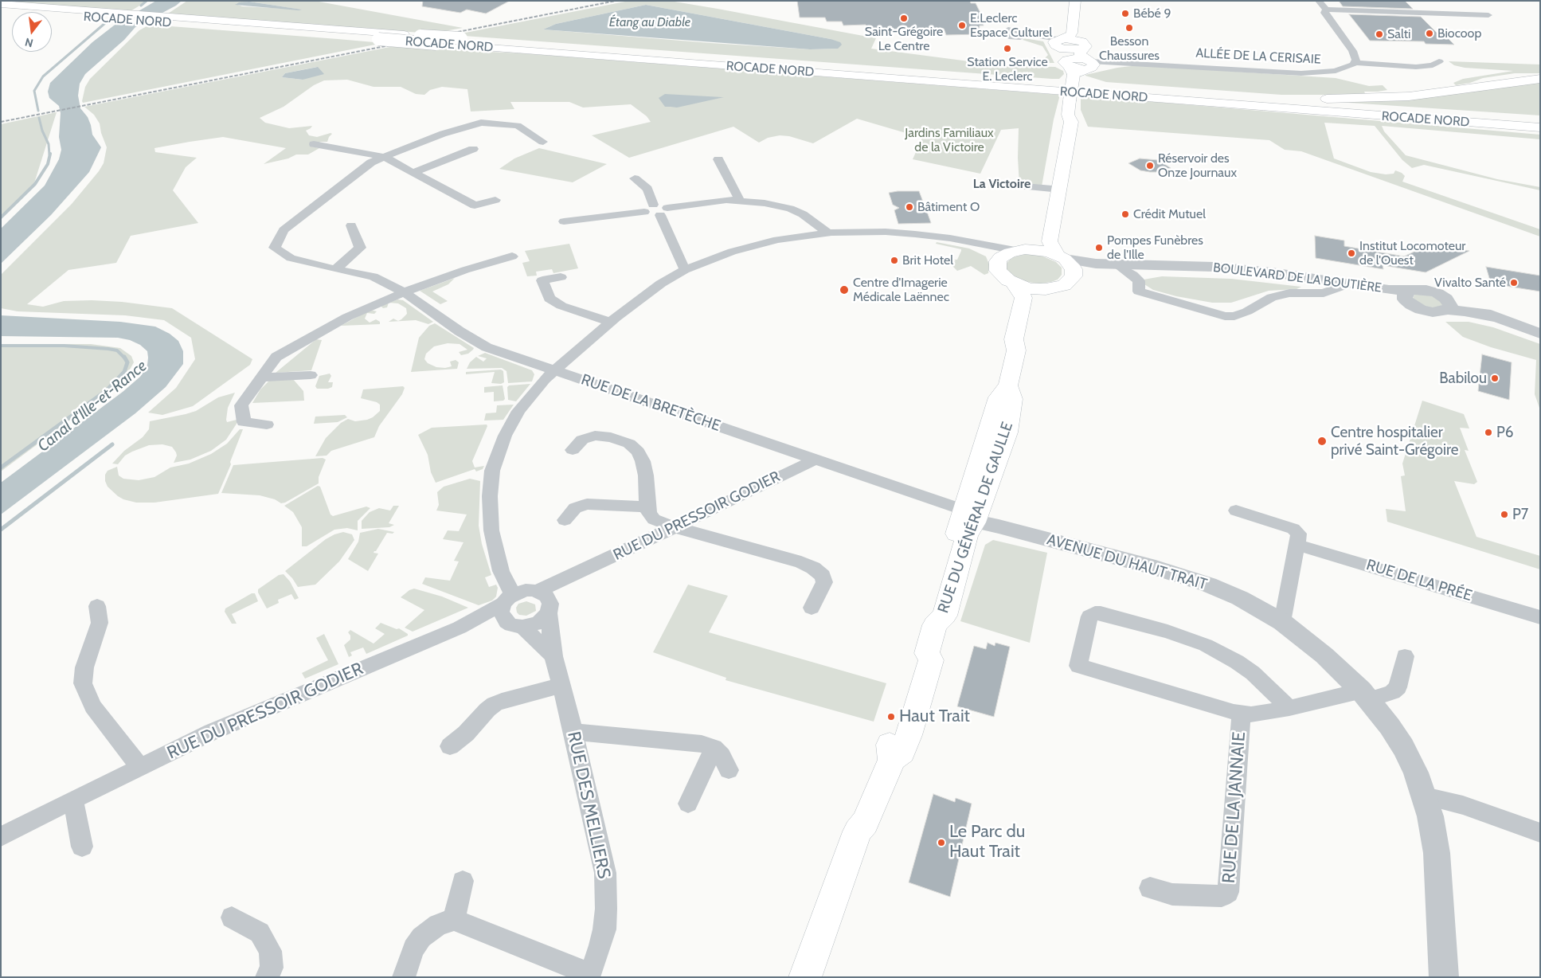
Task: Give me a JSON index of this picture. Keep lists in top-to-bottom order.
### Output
{
  "streets": {
    "main road": ["ROCADE NORD", "RUE DU GÉNÉRAL DE GAULLE"],
    "street": [
      "ALLÉE DE LA CERISAIE",
      "BOULEVARD DE LA BOUTIÈRE",
      "RUE DE LA BRETÈCHE",
      "RUE DU PRESSOIR GODIER",
      "AVENUE DU HAUT TRAIT",
      "RUE DE LA PRÉE",
      "RUE DES MELLIERS",
      "RUE DE LA JANNAIE"
    ]
  },
  "crossings": [
    ["RUE DE LA BRETÈCHE", "RUE DU PRESSOIR GODIER"],
    ["RUE DE LA BRETÈCHE", "RUE DU GÉNÉRAL DE GAULLE"],
    ["RUE DE LA BRETÈCHE", "AVENUE DU HAUT TRAIT"],
    ["RUE DU PRESSOIR GODIER", "RUE DES MELLIERS"],
    ["RUE DU GÉNÉRAL DE GAULLE", "AVENUE DU HAUT TRAIT"]
  ],
  "districts": ["La Victoire"],
  "water": ["Étang au Diable", "Canal d'Ille-et-Rance"],
  "parks": ["Jardins Familiaux de la Victoire"],
  "places": [
    "Bébé 9",
    "Saint-Grégoire Le Centre",
    "E.Leclerc Espace Culturel",
    "Besson Chaussures",
    "Biocoop",
    "Salti",
    "Station Service E. Leclerc",
    "Réservoir des Onze Journaux",
    "Bâtiment O",
    "Crédit Mutuel",
    "Pompes Funèbres de l'Ille",
    "Institut Locomoteur de l'Ouest",
    "Brit Hotel",
    "Vivalto Santé",
    "Centre d'Imagerie Médicale Laënnec",
    "Babilou",
    "P6",
    "Centre hospitalier privé Saint-Grégoire",
    "P7",
    "Haut Trait",
    "Le Parc du Haut Trait"
  ],
  "north": "bottom"
}
